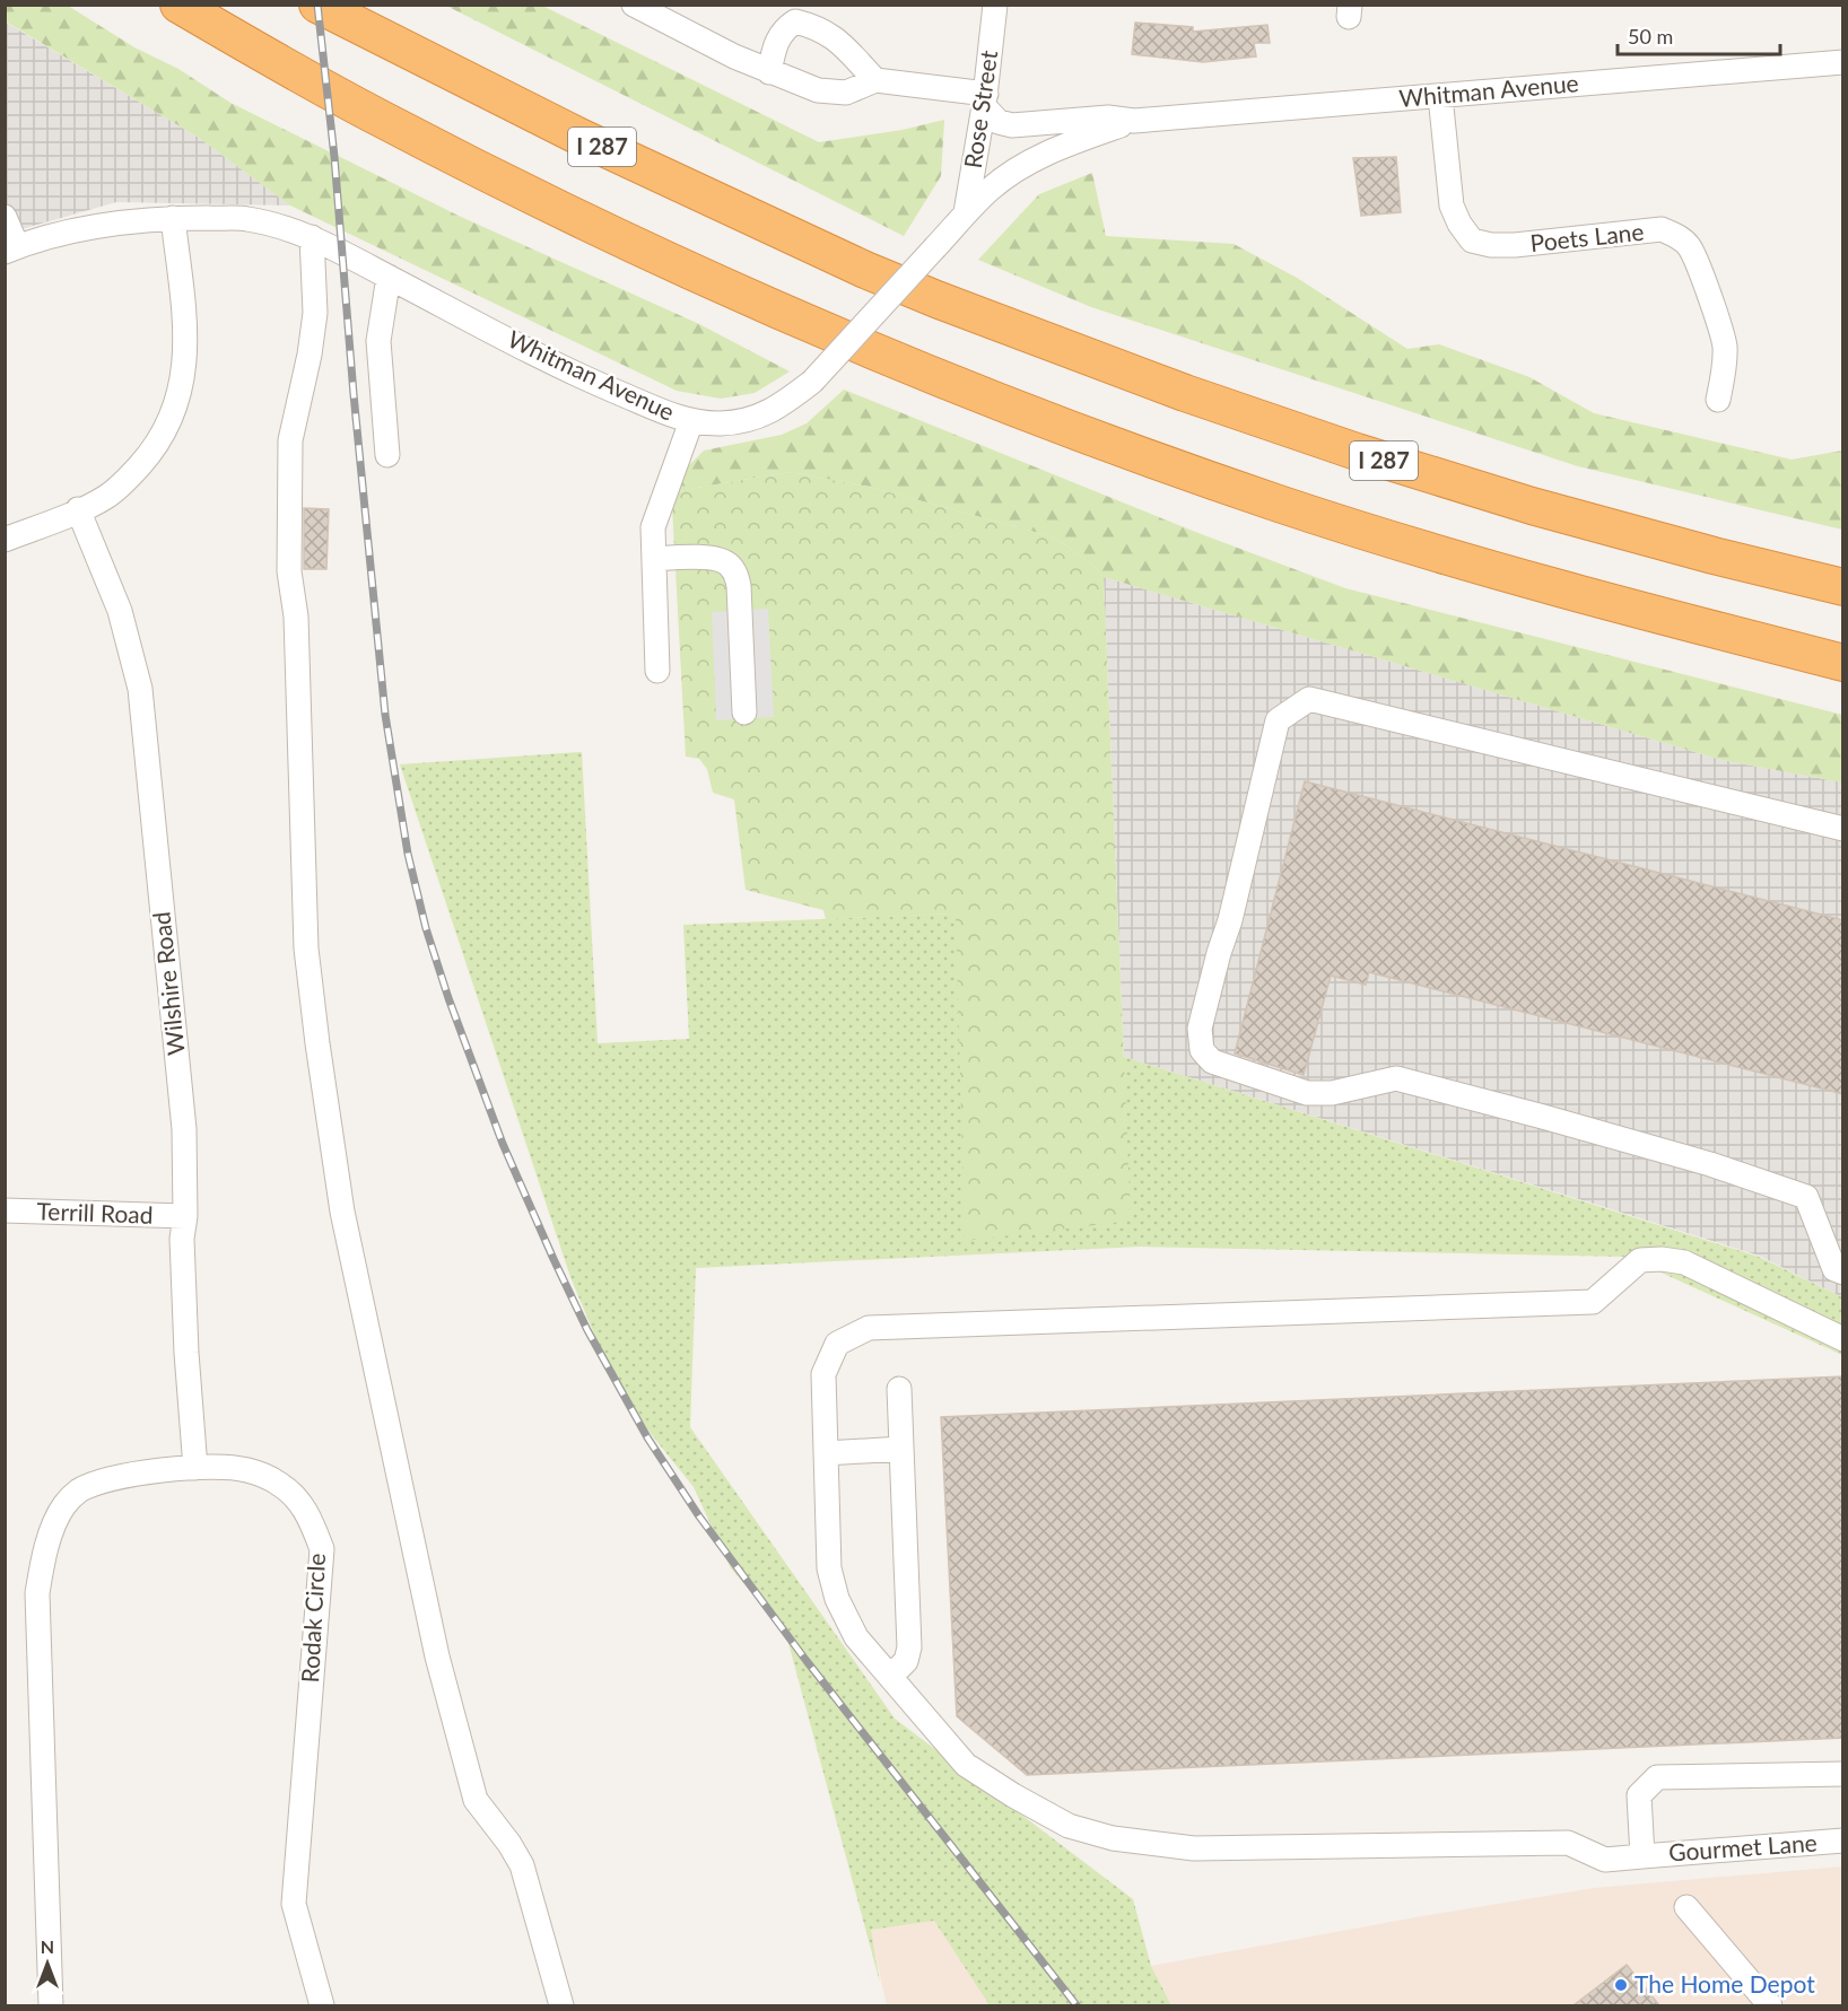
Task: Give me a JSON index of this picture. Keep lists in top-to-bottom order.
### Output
{
  "streets": {
    "highway": ["I 287"],
    "street": [
      "Whitman Avenue",
      "Rose Street",
      "Poets Lane",
      "Wilshire Road",
      "Terrill Road",
      "Rodak Circle",
      "Gourmet Lane"
    ]
  },
  "crossings": [
    ["Whitman Avenue", "Rose Street"],
    ["Whitman Avenue", "Poets Lane"],
    ["Wilshire Road", "Terrill Road"],
    ["Wilshire Road", "Rodak Circle"]
  ],
  "places": ["The Home Depot"],
  "scale_bar": "50 m",
  "north": "top"
}
